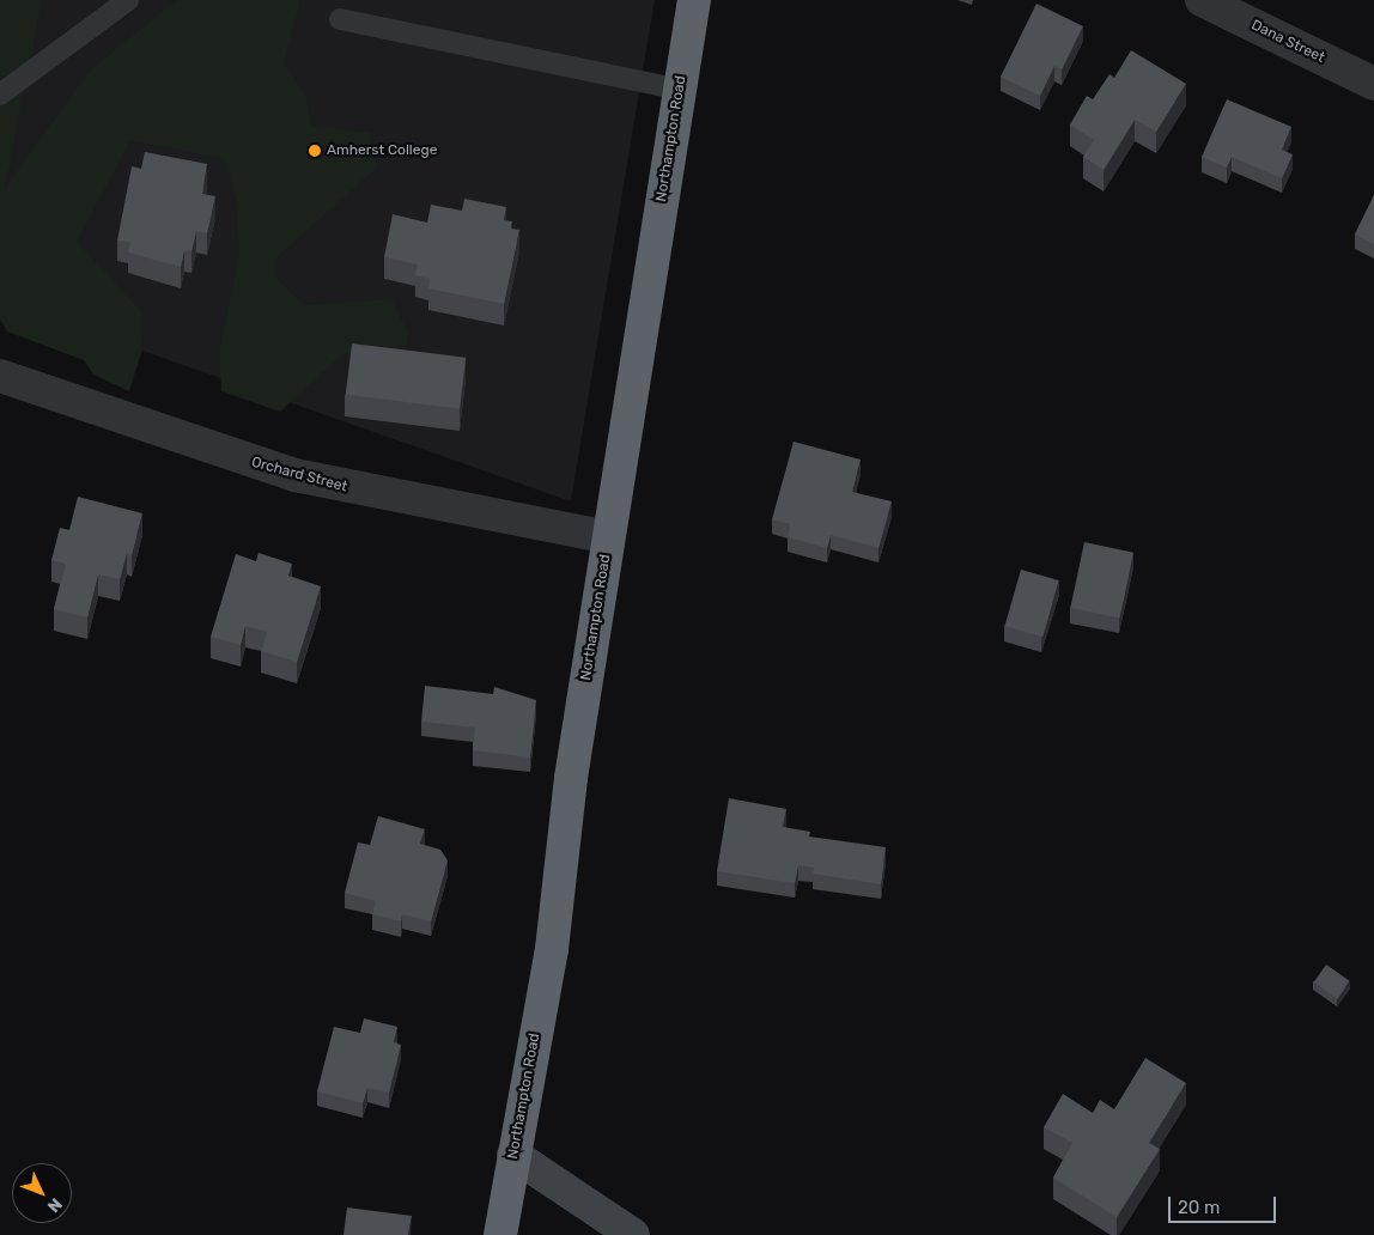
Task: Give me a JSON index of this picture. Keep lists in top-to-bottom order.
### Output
{
  "streets": {
    "highway": ["Northampton Road"],
    "street": ["Dana Street", "Orchard Street"]
  },
  "crossings": [
    ["Northampton Road", "Orchard Street"]
  ],
  "places": ["Amherst College"],
  "scale_bar": "20 m",
  "north": "bottom right"
}
